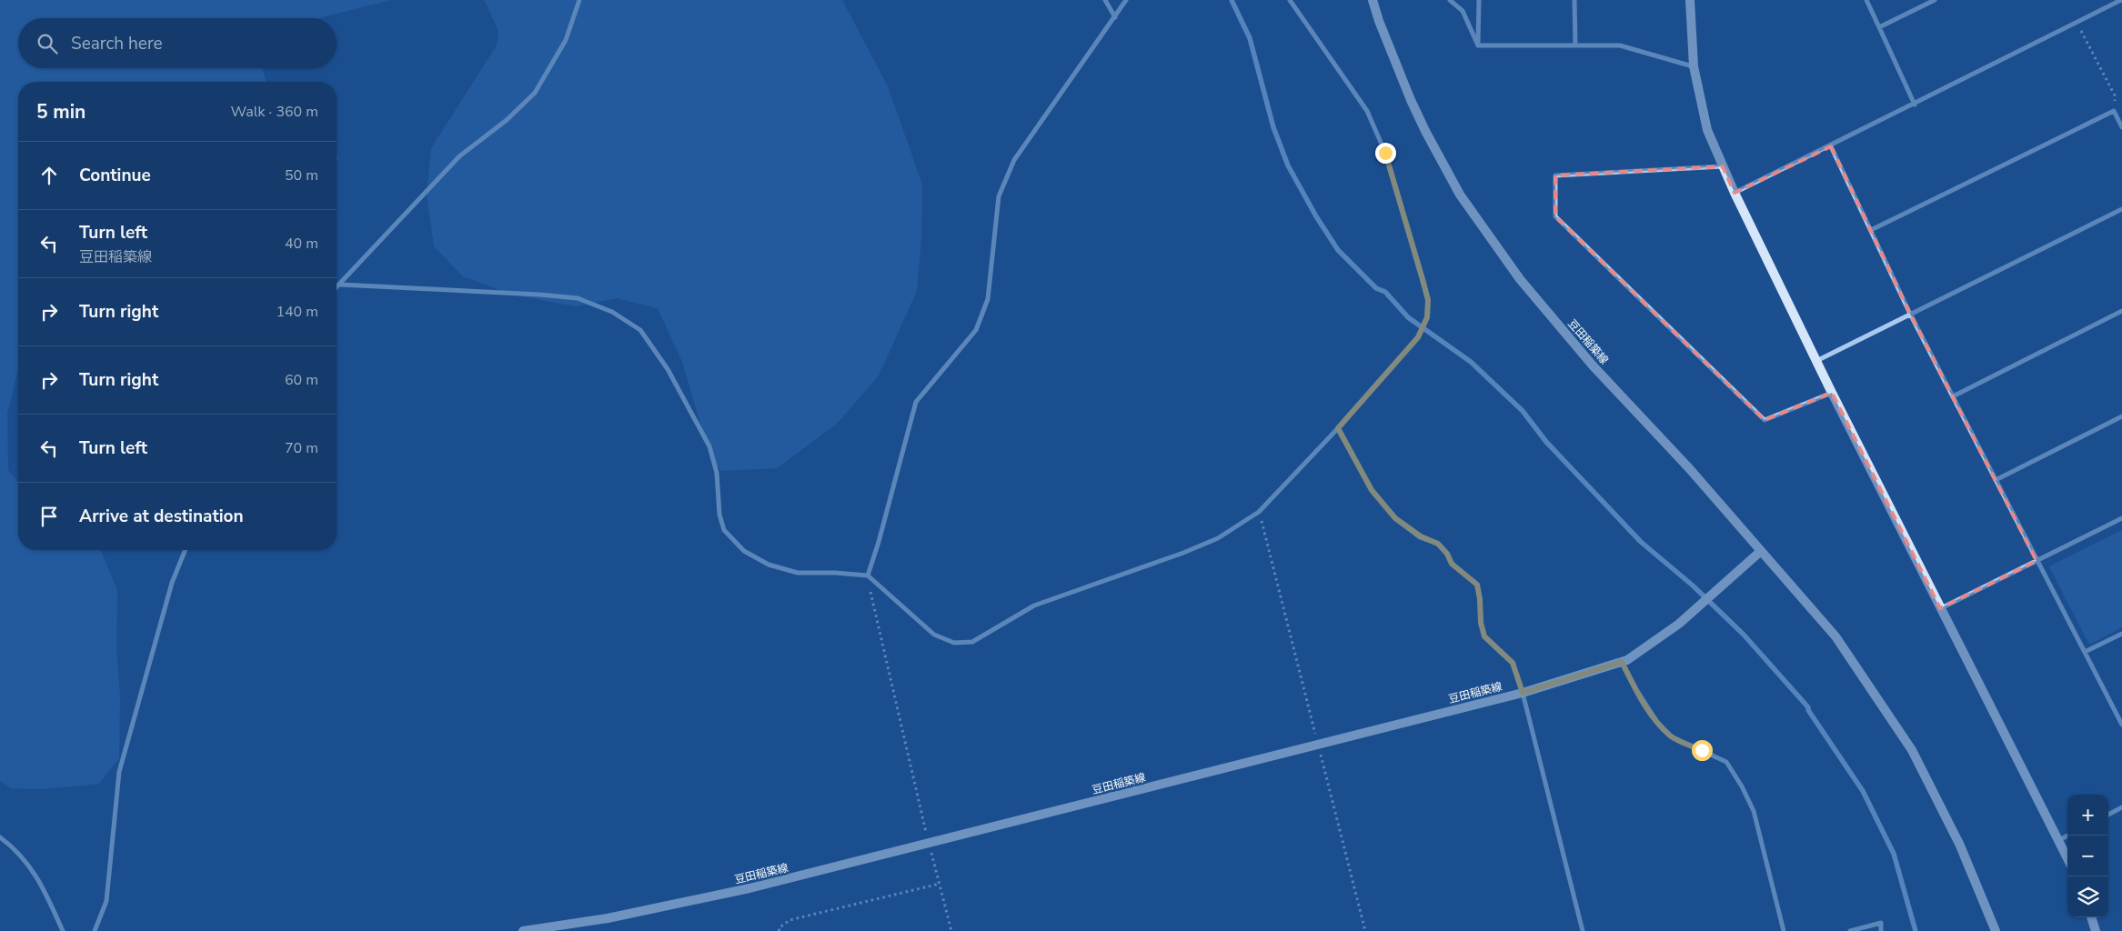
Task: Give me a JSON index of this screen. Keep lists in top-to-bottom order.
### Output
{
  "streets": {
    "main road": ["豆田稲築線"]
  },
  "page": {
    "search": "Search here",
    "heading": ["5 min", "Walk · 360 m"],
    "list": [
      ["Continue", "50 m"],
      ["Turn left", "豆田稲築線", "40 m"],
      ["Turn right", "140 m"],
      ["Turn right", "60 m"],
      ["Turn left", "70 m"],
      "Arrive at destination"
    ],
    "map_buttons": ["+", "−"]
  }
}
